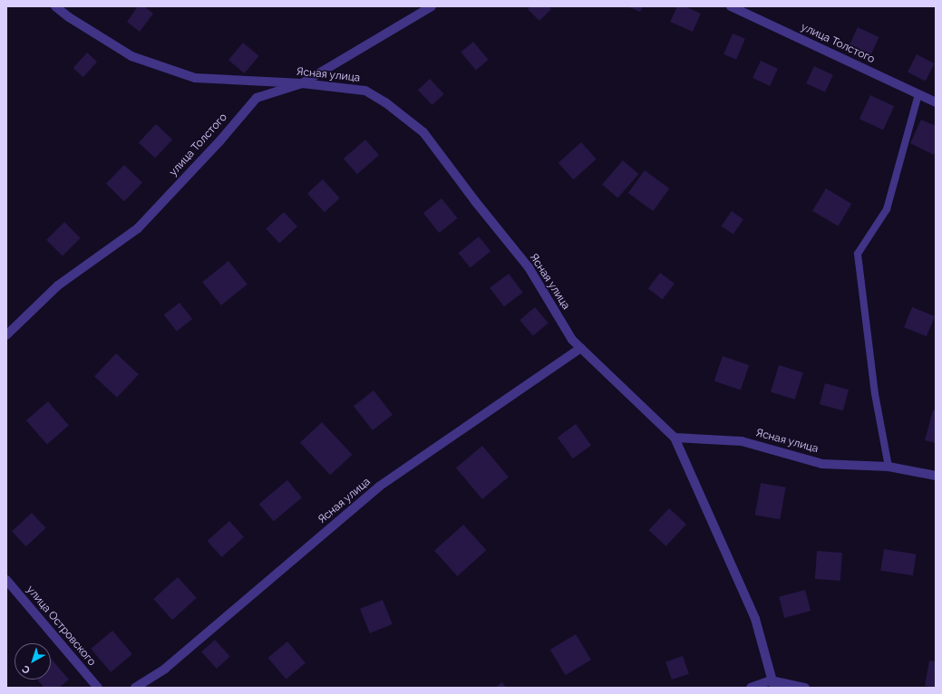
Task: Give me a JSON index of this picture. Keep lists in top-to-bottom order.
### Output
{
  "streets": {
    "street": ["улица Толстого", "Ясная улица", "улица Островского"]
  },
  "crossings": [
    ["улица Толстого", "Ясная улица"]
  ],
  "north": "bottom left"
}
